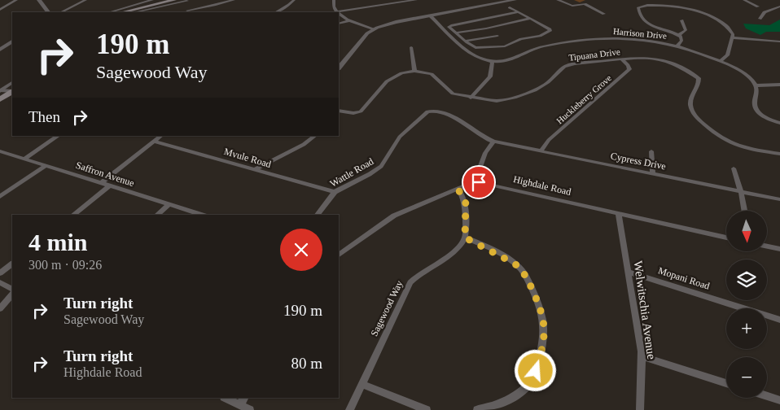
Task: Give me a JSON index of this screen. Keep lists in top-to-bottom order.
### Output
{
  "streets": {
    "street": [
      "Harrison Drive",
      "Tipuana Drive",
      "Huckleberry Grove",
      "Mvule Road",
      "Cypress Drive",
      "Wattle Road",
      "Saffron Avenue",
      "Highdale Road",
      "Mopani Road",
      "Sagewood Way",
      "Welwitschia Avenue"
    ]
  },
  "crossings": [
    ["Tipuana Drive", "Huckleberry Grove"],
    ["Huckleberry Grove", "Cypress Drive"],
    ["Mvule Road", "Wattle Road"],
    ["Cypress Drive", "Wattle Road"],
    ["Highdale Road", "Welwitschia Avenue"],
    ["Mopani Road", "Welwitschia Avenue"]
  ],
  "north": "bottom",
  "page": {
    "turn": ["190 m", "Sagewood Way"],
    "then": "Then",
    "map_buttons": ["+", "−"],
    "heading": ["4 min", "300 m · 09:26"],
    "list": [
      {
        "name": "Turn right",
        "note": "Sagewood Way",
        "value": "190 m"
      },
      {
        "name": "Turn right",
        "note": "Highdale Road",
        "value": "80 m"
      }
    ]
  }
}
